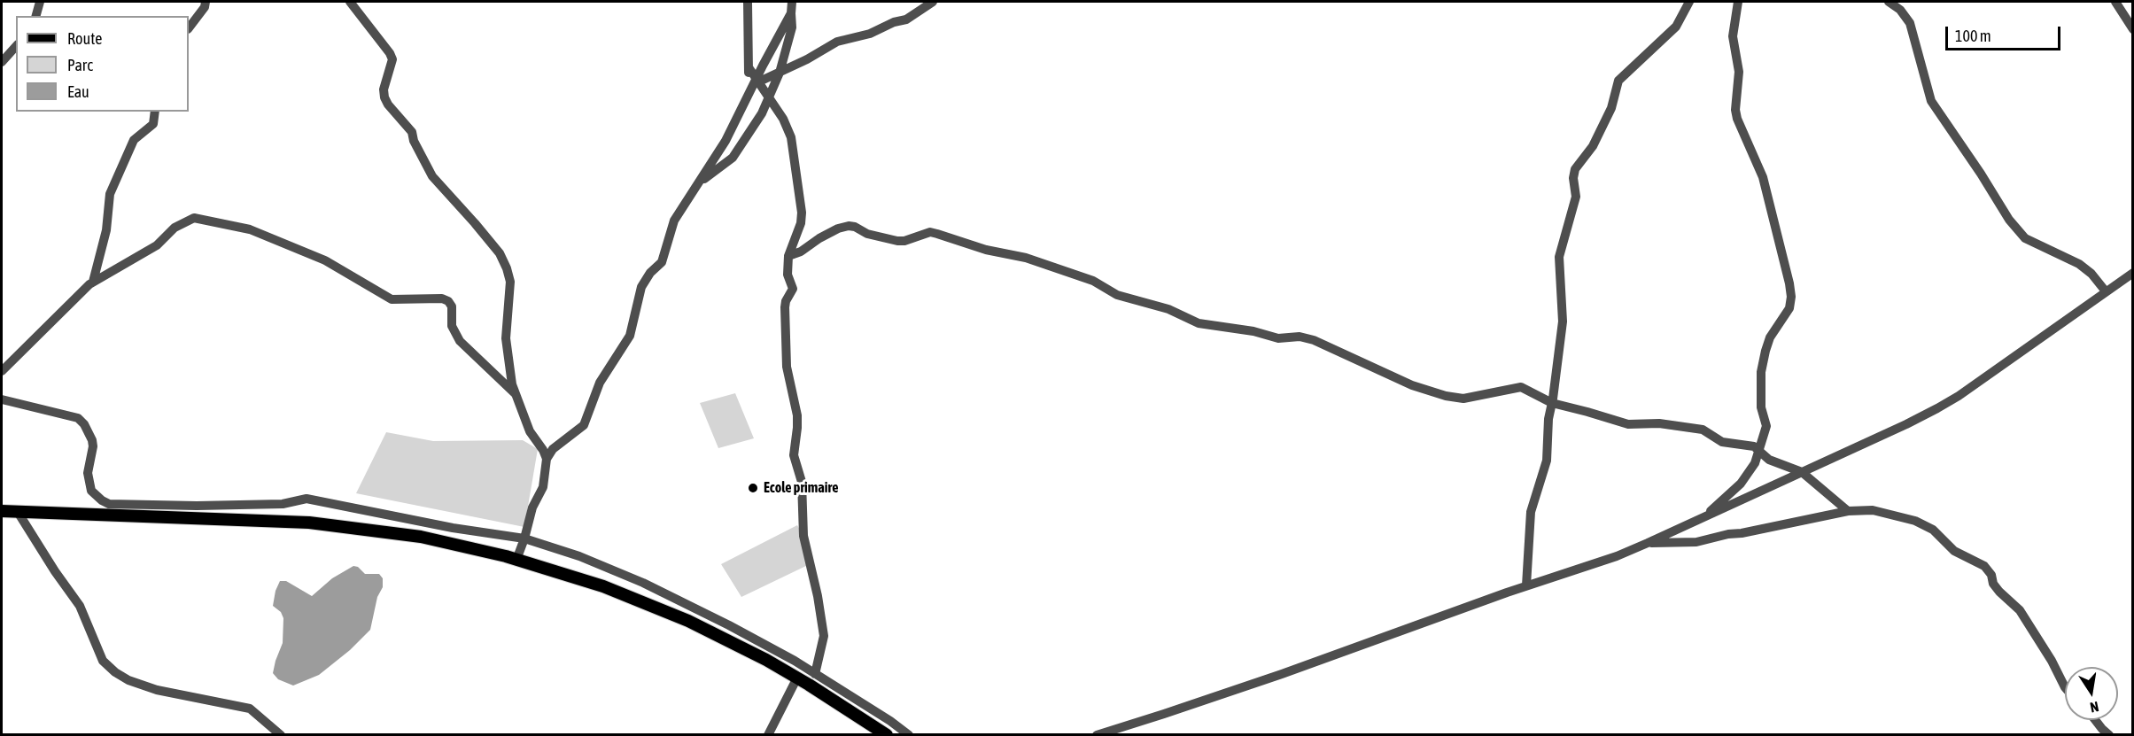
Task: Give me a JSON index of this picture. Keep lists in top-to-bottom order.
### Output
{
  "places": ["Ecole primaire"],
  "legend": ["Route", "Parc", "Eau"],
  "scale_bar": "100 m",
  "north": "bottom"
}
